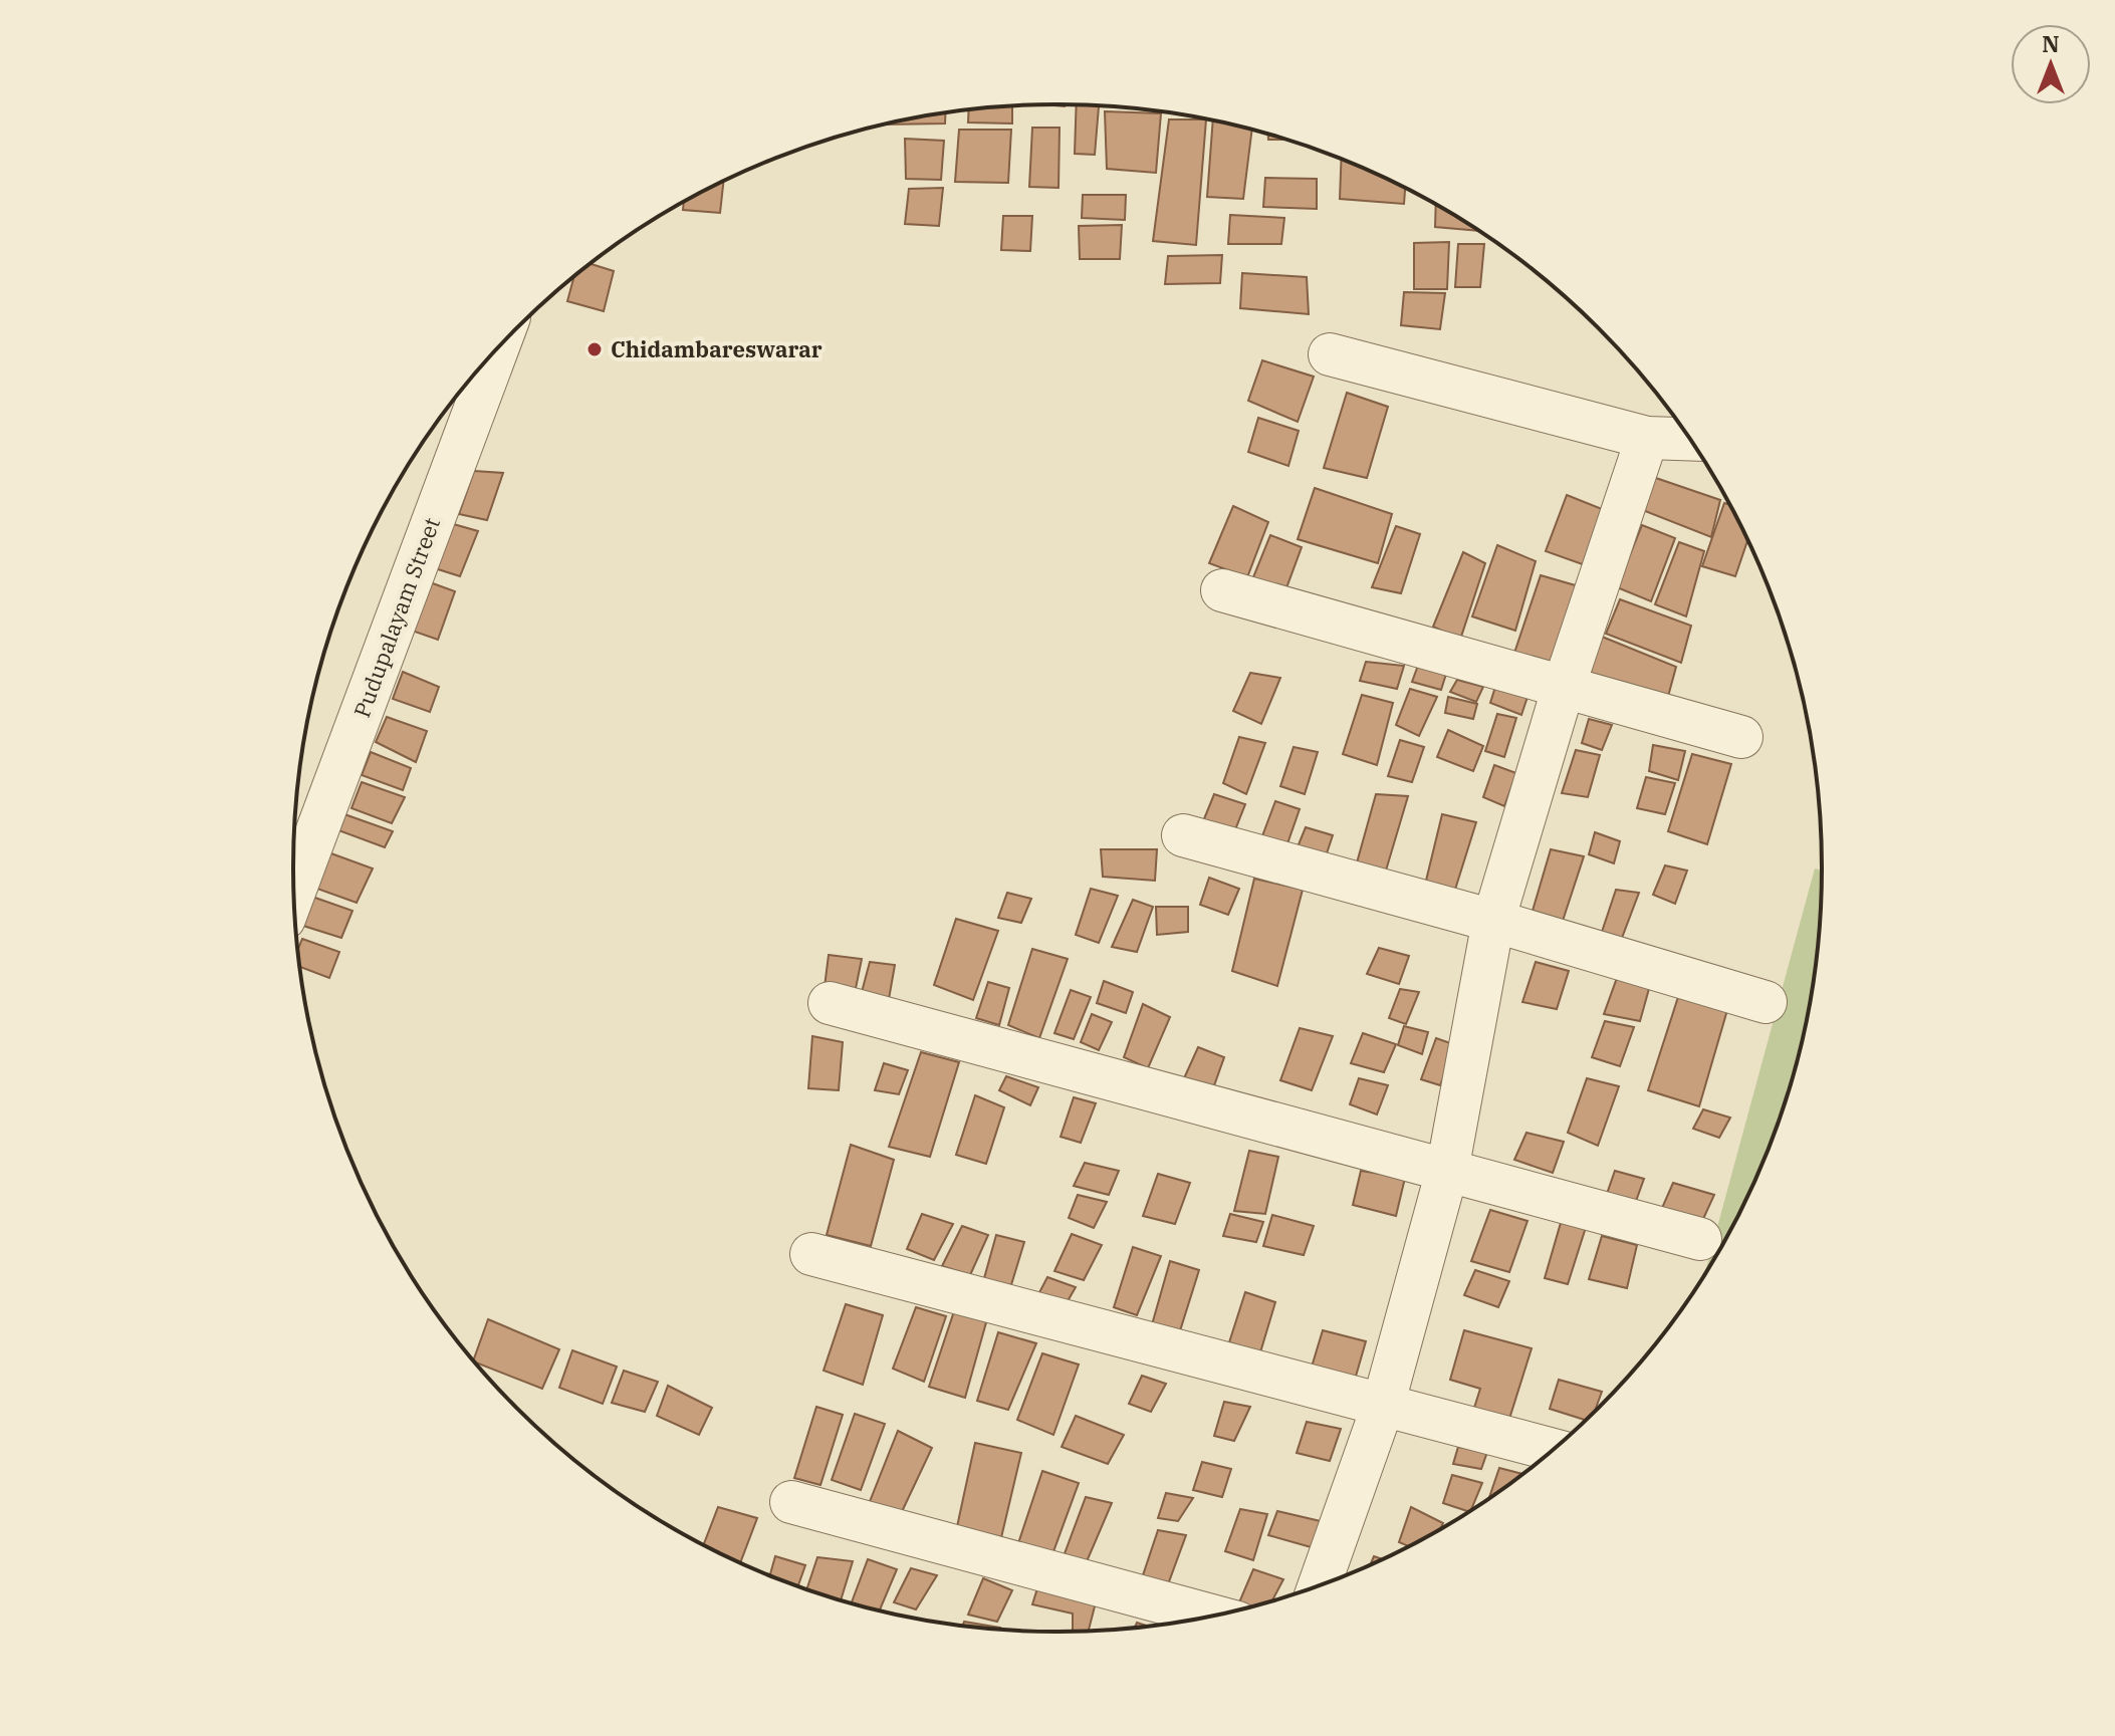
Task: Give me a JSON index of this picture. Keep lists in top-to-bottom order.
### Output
{
  "streets": {
    "street": ["Pudupalayam Street"]
  },
  "places": ["Chidambareswarar"],
  "north": "top"
}
